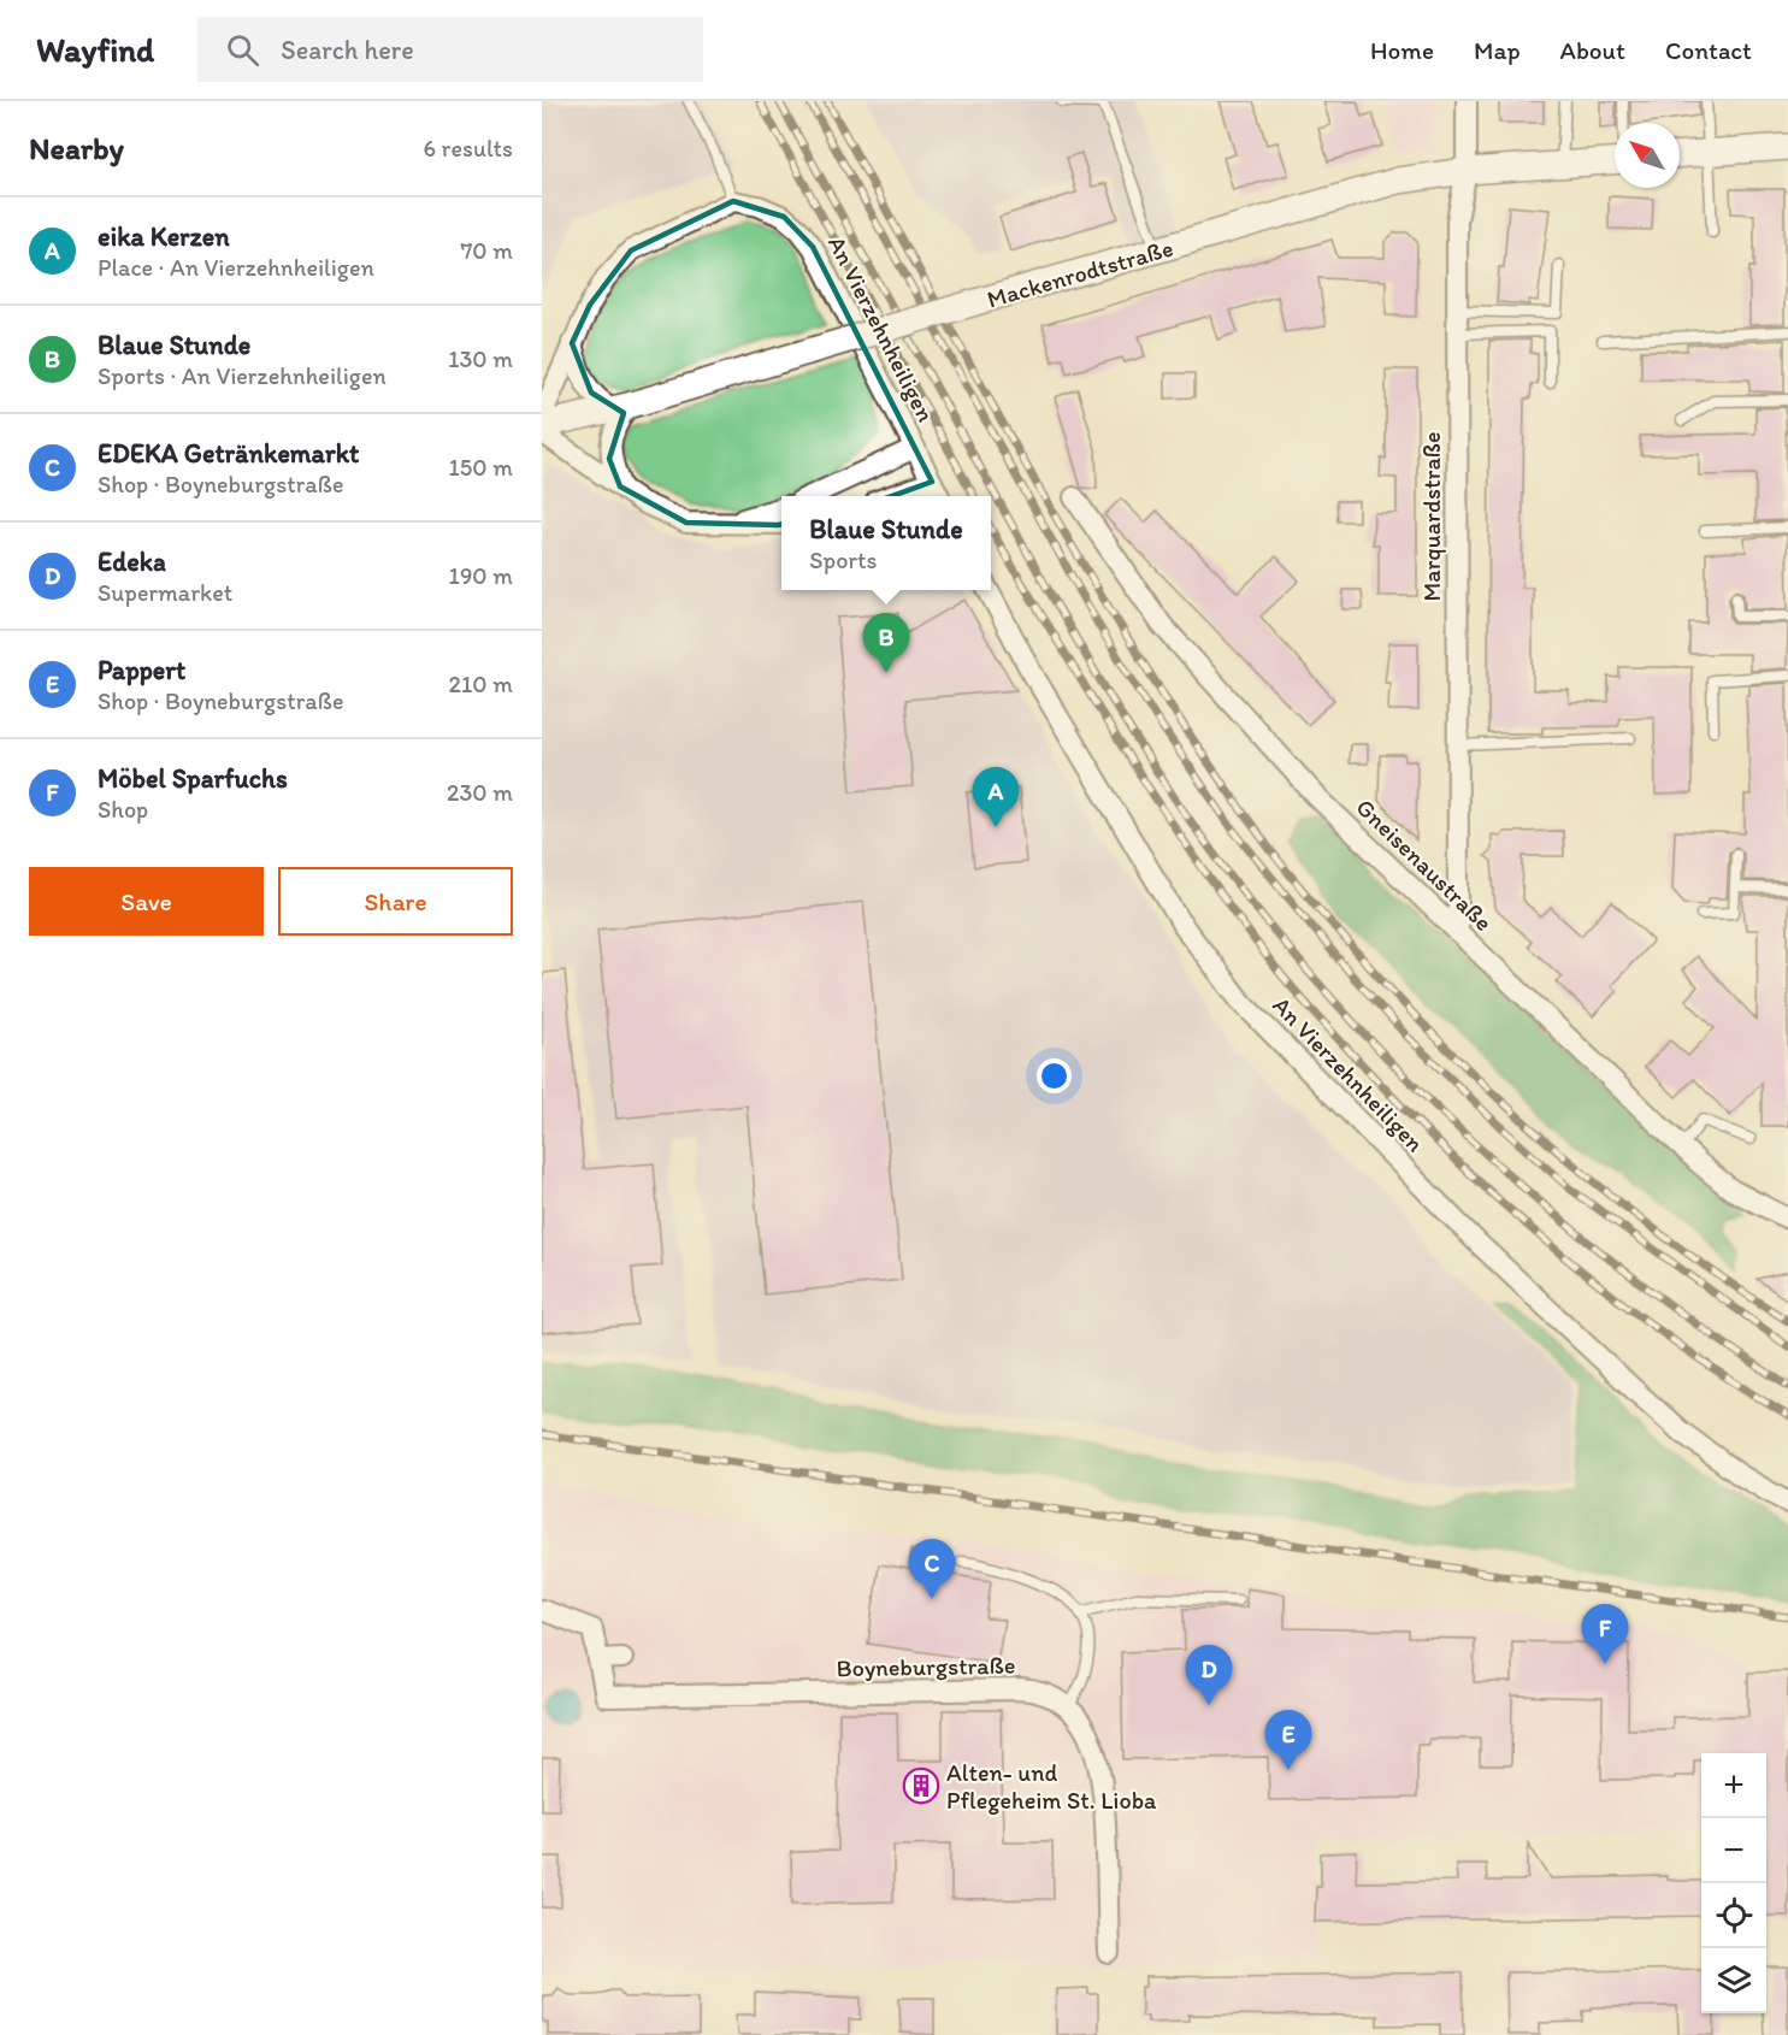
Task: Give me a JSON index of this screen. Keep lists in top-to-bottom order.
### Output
{
  "streets": {
    "street": [
      "Mackenrodtstraße",
      "An Vierzehnheiligen",
      "Marquardstraße",
      "Gneisenaustraße",
      "Boyneburgstraße"
    ]
  },
  "crossings": [
    ["Mackenrodtstraße", "Marquardstraße"],
    ["Marquardstraße", "Gneisenaustraße"]
  ],
  "places": {
    "building": ["Alten- und Pflegeheim St. Lioba"]
  },
  "north": "top left",
  "page": {
    "header": "Wayfind",
    "search": "Search here",
    "nav": [
      "Home",
      "Map",
      "About",
      "Contact"
    ],
    "heading": ["Nearby", "6 results"],
    "list": [
      {
        "mark": "A",
        "name": "eika Kerzen",
        "note": "Place · An Vierzehnheiligen",
        "value": "70 m"
      },
      {
        "mark": "B",
        "name": "Blaue Stunde",
        "note": "Sports · An Vierzehnheiligen",
        "value": "130 m"
      },
      {
        "mark": "C",
        "name": "EDEKA Getränkemarkt",
        "note": "Shop · Boyneburgstraße",
        "value": "150 m"
      },
      {
        "mark": "D",
        "name": "Edeka",
        "note": "Supermarket",
        "value": "190 m"
      },
      {
        "mark": "E",
        "name": "Pappert",
        "note": "Shop · Boyneburgstraße",
        "value": "210 m"
      },
      {
        "mark": "F",
        "name": "Möbel Sparfuchs",
        "note": "Shop",
        "value": "230 m"
      }
    ],
    "popup": ["Blaue Stunde", "Sports"],
    "pins": [
      "B",
      "A",
      "C",
      "F",
      "D",
      "E"
    ],
    "buttons": ["Save", "Share"],
    "map_buttons": ["+", "−"]
  }
}
